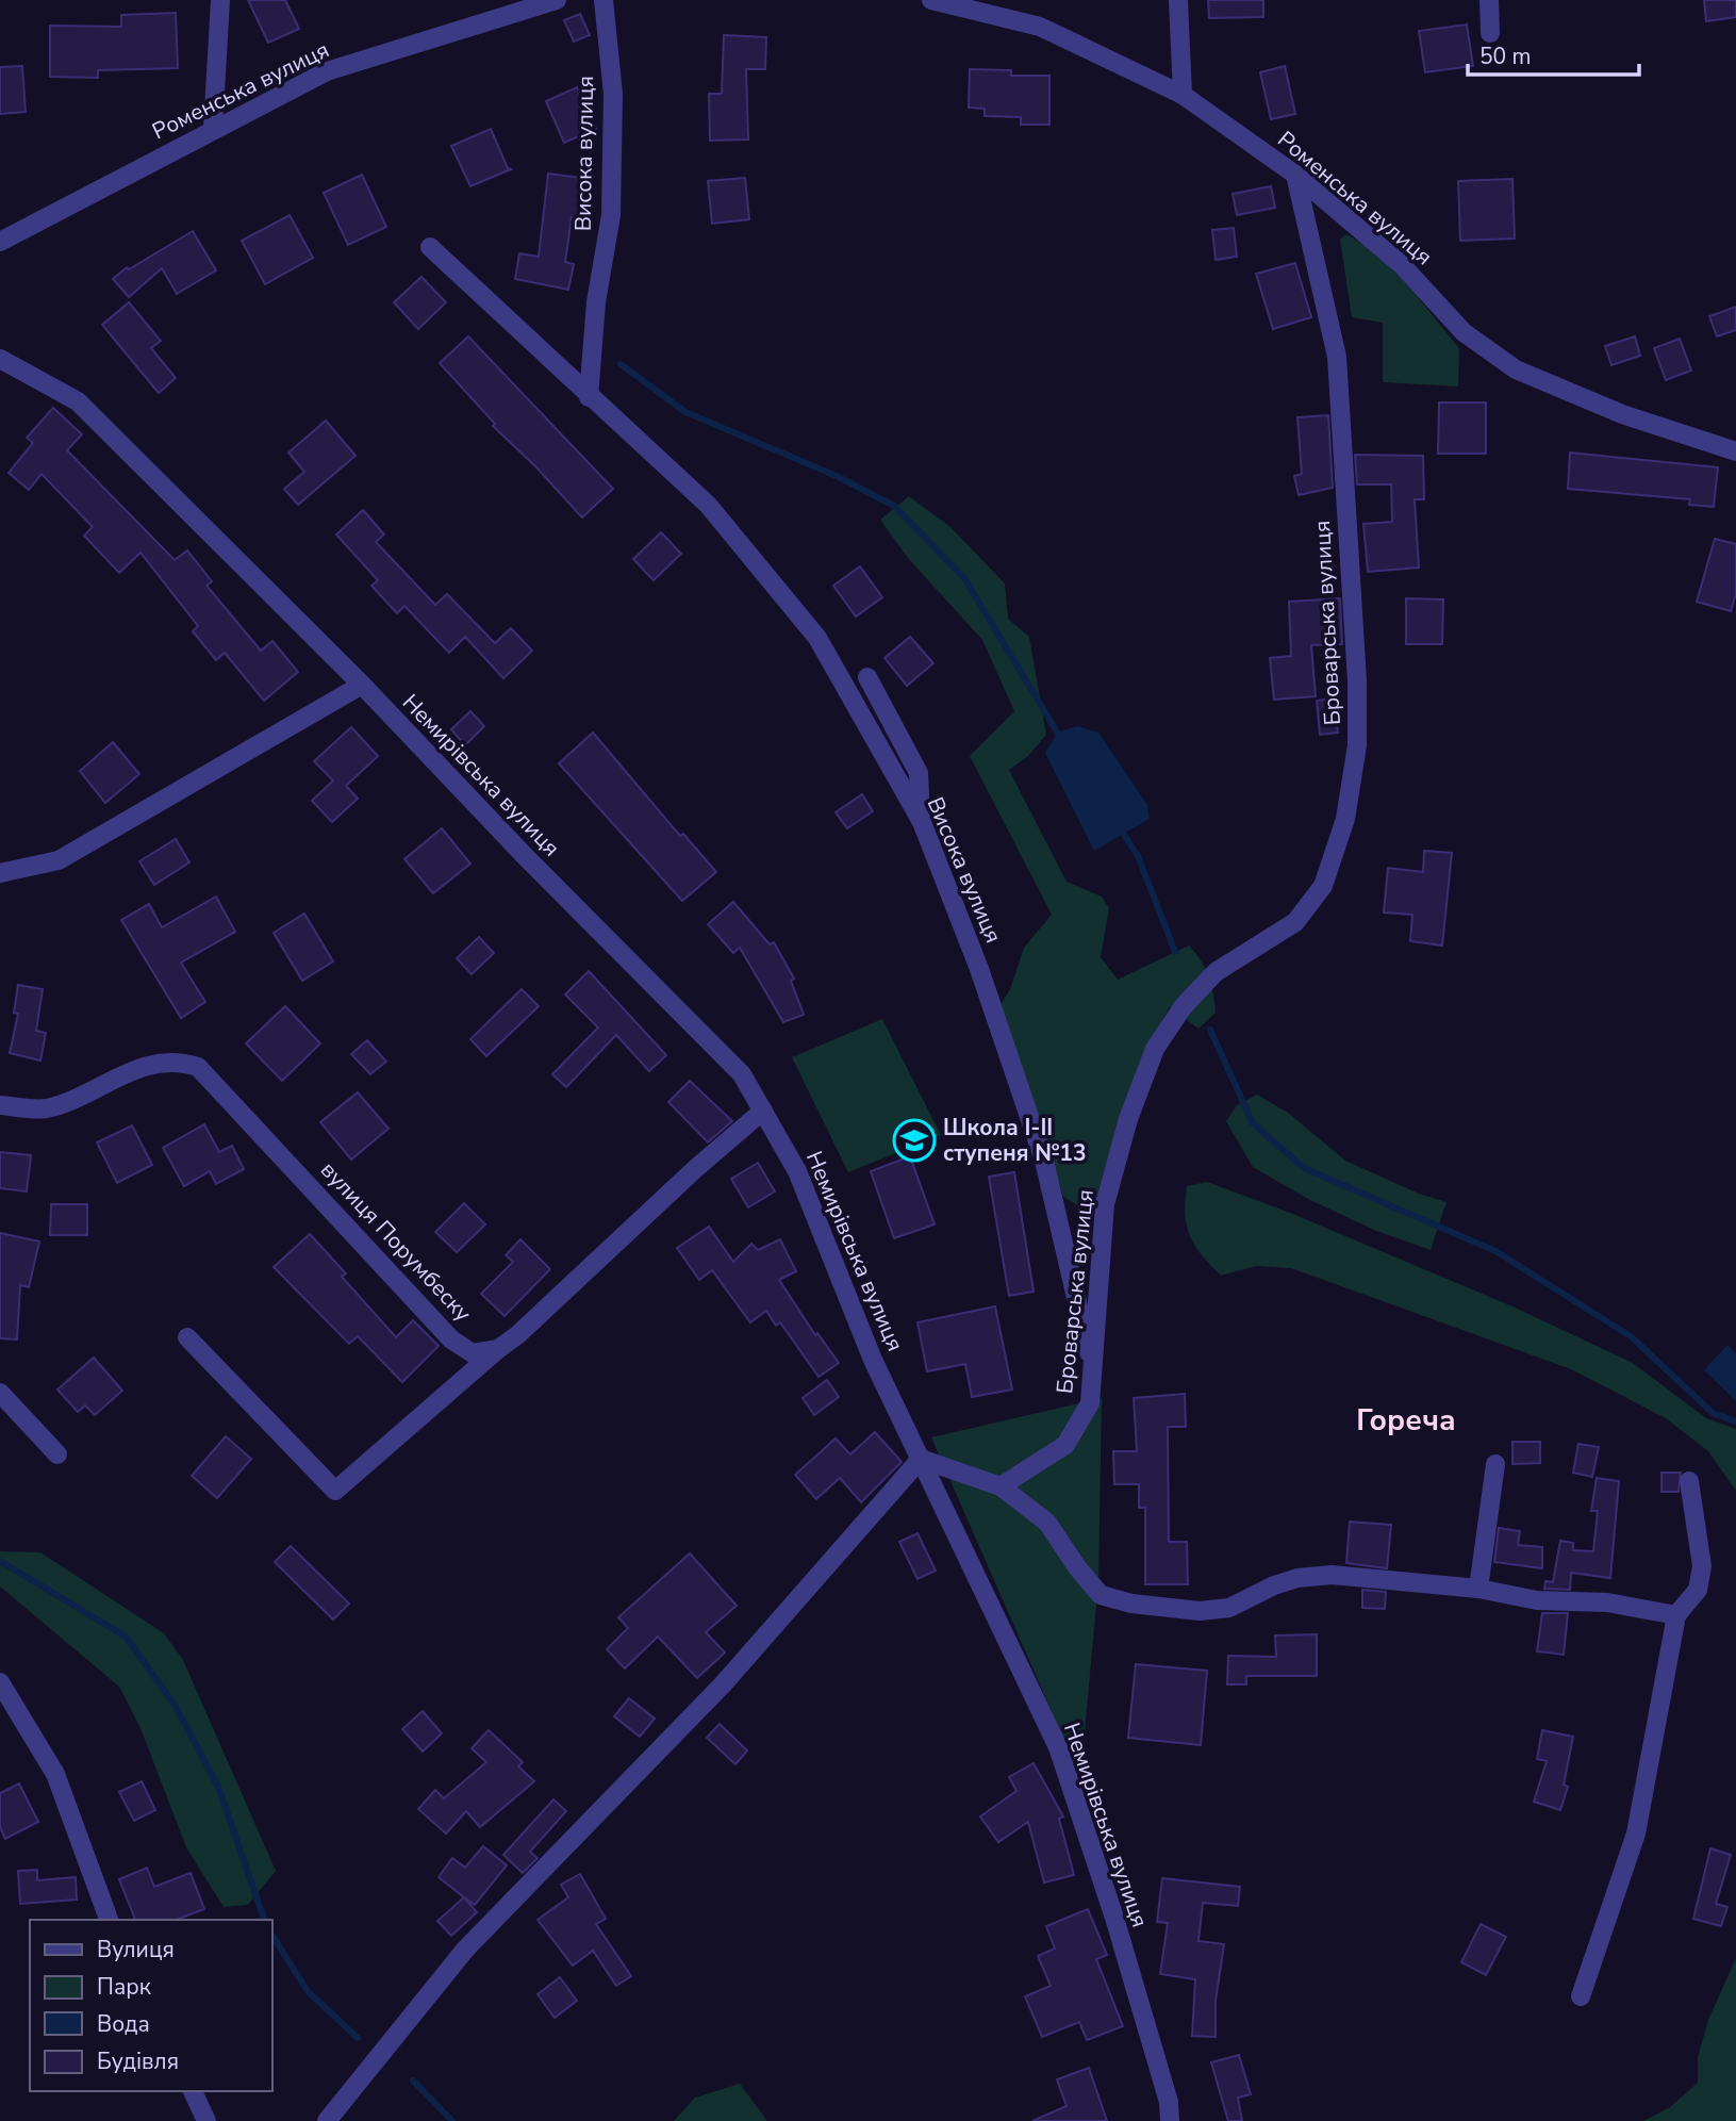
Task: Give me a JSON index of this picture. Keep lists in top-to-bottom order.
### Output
{
  "streets": {
    "street": [
      "Роменська вулиця",
      "Висока вулиця",
      "Броварська вулиця",
      "Немирівська вулиця",
      "вулиця Порумбеску"
    ]
  },
  "crossings": [
    ["Роменська вулиця", "Броварська вулиця"],
    ["Висока вулиця", "Броварська вулиця"]
  ],
  "districts": ["Гореча"],
  "places": {
    "school or university": ["Школа I-II ступеня №13"]
  },
  "legend": [
    "Вулиця",
    "Парк",
    "Вода",
    "Будівля"
  ],
  "scale_bar": "50 m"
}
